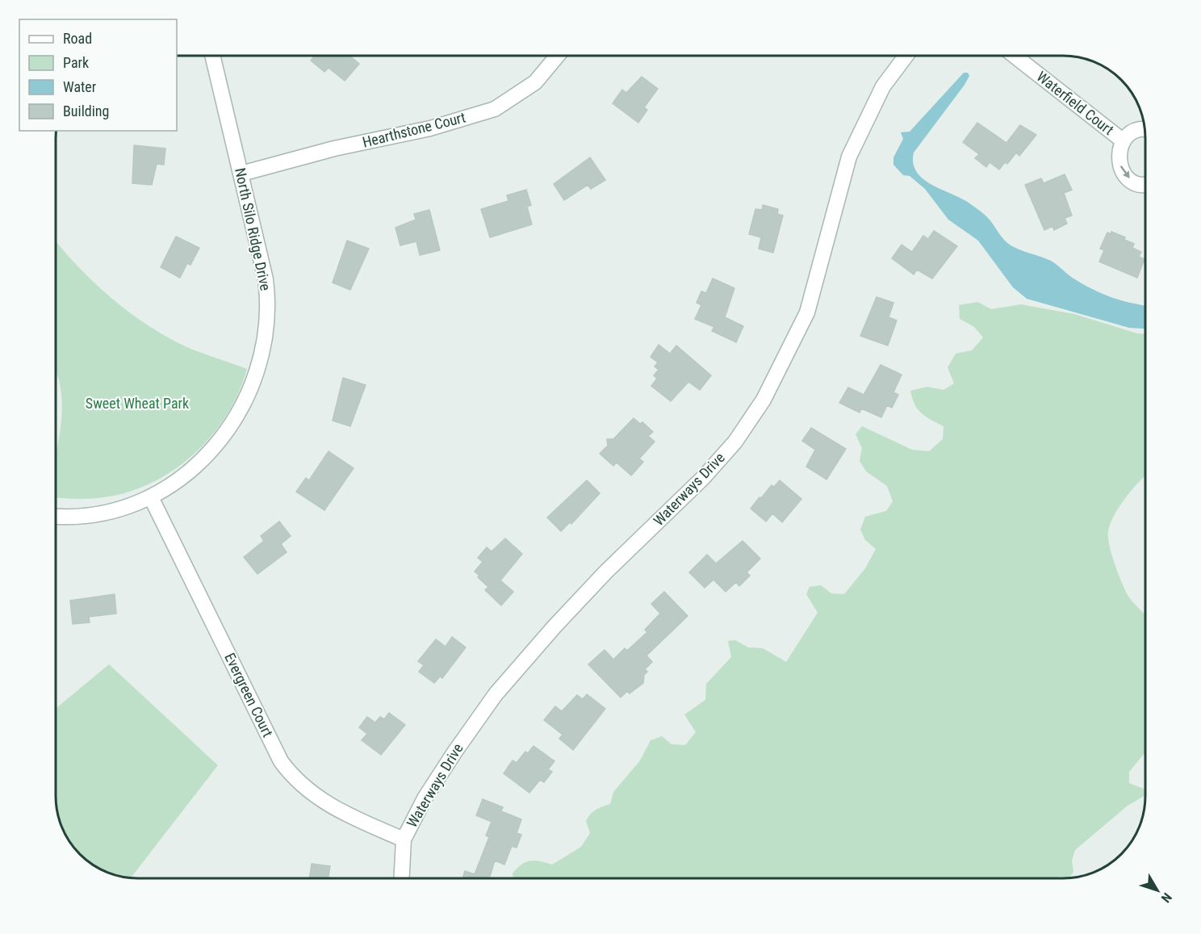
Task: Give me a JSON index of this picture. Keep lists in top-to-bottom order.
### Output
{
  "streets": {
    "street": [
      "Waterfield Court",
      "Hearthstone Court",
      "North Silo Ridge Drive",
      "Waterways Drive",
      "Evergreen Court"
    ]
  },
  "crossings": [
    ["Hearthstone Court", "North Silo Ridge Drive"],
    ["North Silo Ridge Drive", "Evergreen Court"],
    ["Waterways Drive", "Evergreen Court"]
  ],
  "parks": ["Sweet Wheat Park"],
  "legend": [
    "Road",
    "Park",
    "Water",
    "Building"
  ],
  "north": "bottom right"
}
